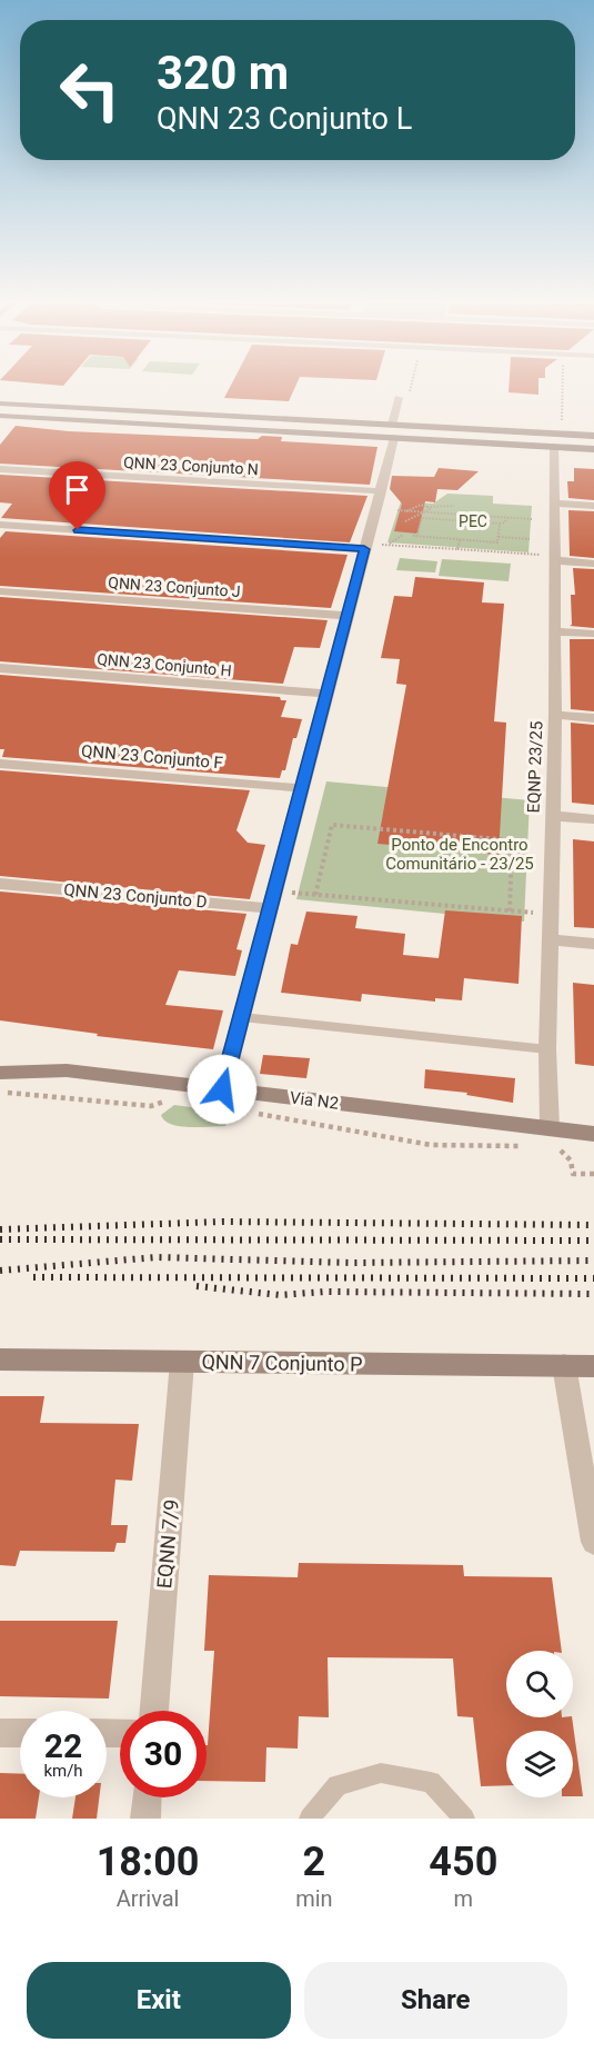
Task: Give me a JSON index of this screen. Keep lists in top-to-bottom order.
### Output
{
  "streets": {
    "main road": ["Via N2", "QNN 7 Conjunto P"],
    "street": [
      "QNN 23 Conjunto N",
      "QNN 23 Conjunto J",
      "QNN 23 Conjunto H",
      "QNN 23 Conjunto F",
      "EQNP 23/25",
      "QNN 23 Conjunto D",
      "EQNN 7/9"
    ]
  },
  "crossings": [
    ["EQNP 23/25", "Via N2"],
    ["QNN 7 Conjunto P", "EQNN 7/9"]
  ],
  "parks": ["PEC", "Ponto de Encontro Comunitário - 23/25"],
  "page": {
    "turn": ["320 m", "QNN 23 Conjunto L"],
    "speed": "22 km/h",
    "limit": "30",
    "eta": [
      "18:00",
      "Arrival",
      "2",
      "min",
      "450",
      "m"
    ],
    "buttons": ["Exit", "Share"]
  }
}
